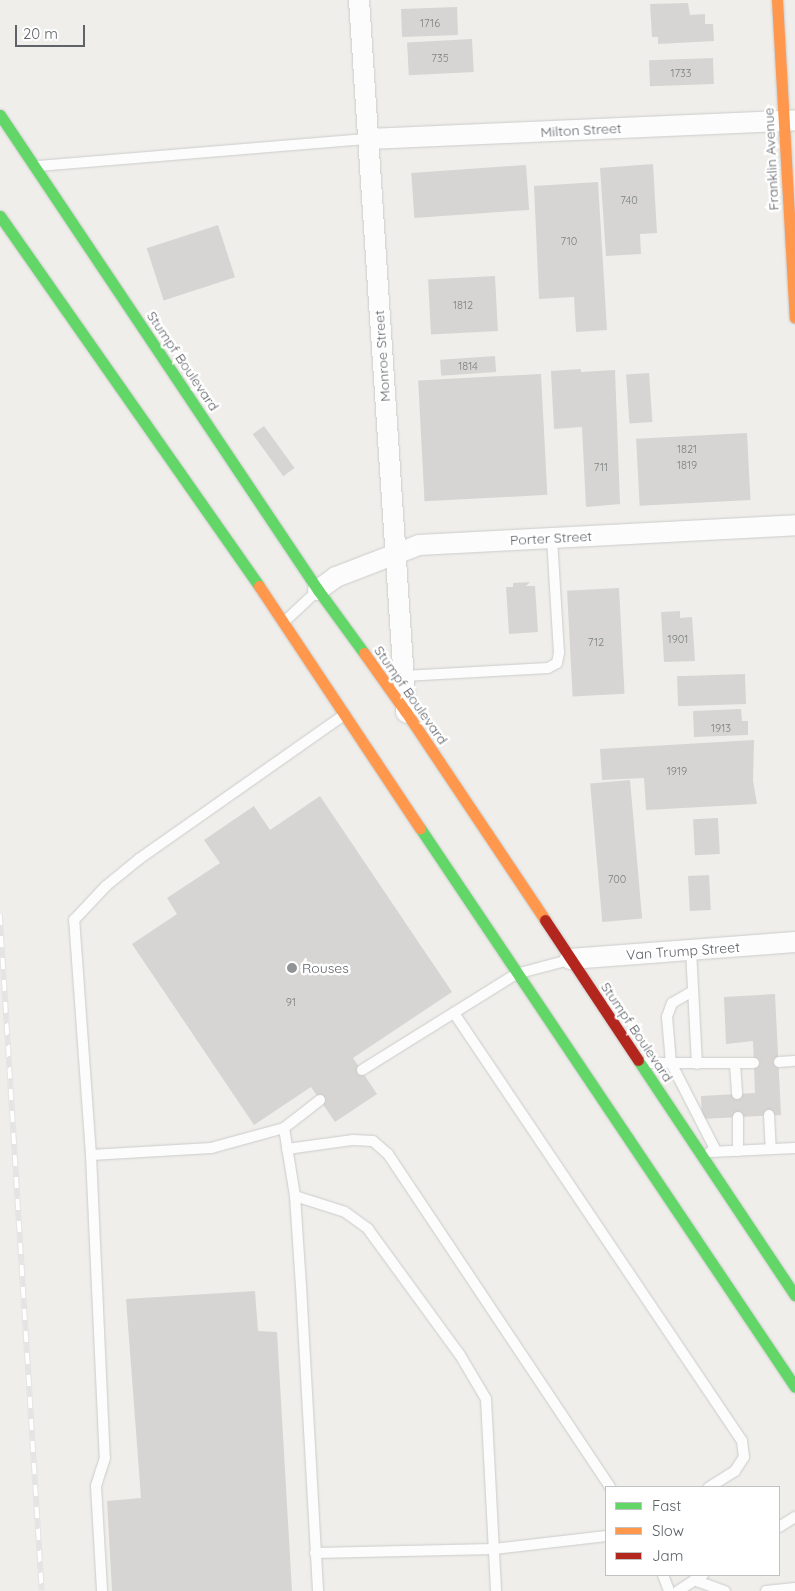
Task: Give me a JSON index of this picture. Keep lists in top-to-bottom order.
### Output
{
  "streets": {
    "main road": ["Franklin Avenue", "Stumpf Boulevard"],
    "street": [
      "Milton Street",
      "Monroe Street",
      "Porter Street",
      "Van Trump Street"
    ]
  },
  "crossings": [
    ["Milton Street", "Franklin Avenue"],
    ["Milton Street", "Monroe Street"],
    ["Monroe Street", "Stumpf Boulevard"],
    ["Monroe Street", "Porter Street"],
    ["Stumpf Boulevard", "Porter Street"],
    ["Stumpf Boulevard", "Van Trump Street"]
  ],
  "places": ["Rouses"],
  "house_numbers": [
    "1716",
    "735",
    "1733",
    "740",
    "710",
    "1812",
    "1814",
    "1821",
    "1819",
    "711",
    "1901",
    "712",
    "1913",
    "1919",
    "700",
    "91"
  ],
  "legend": ["Fast", "Slow", "Jam"],
  "scale_bar": "20 m"
}
